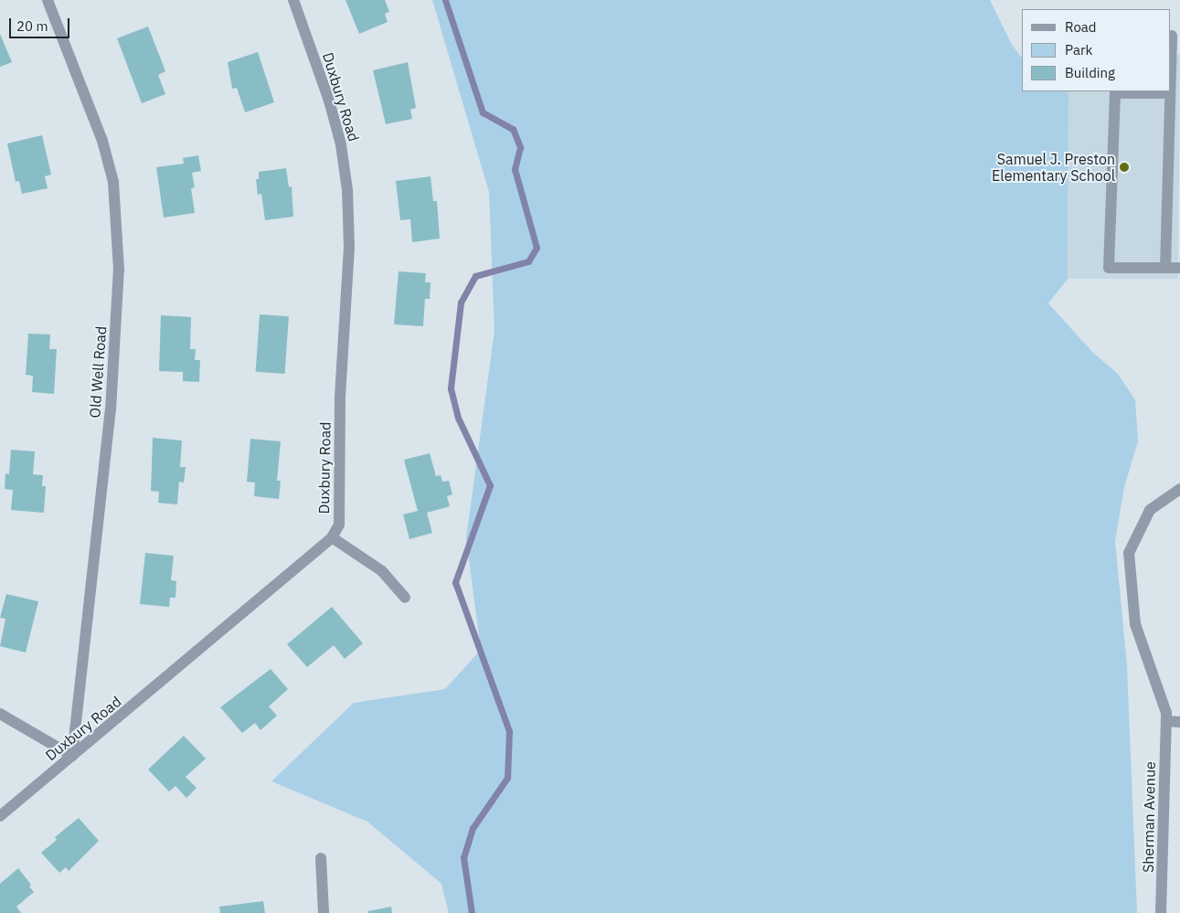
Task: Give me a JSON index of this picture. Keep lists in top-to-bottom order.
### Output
{
  "streets": {
    "street": ["Duxbury Road", "Old Well Road", "Sherman Avenue"]
  },
  "crossings": [
    ["Duxbury Road", "Old Well Road"]
  ],
  "places": ["Samuel J. Preston Elementary School"],
  "legend": ["Road", "Park", "Building"],
  "scale_bar": "20 m"
}
